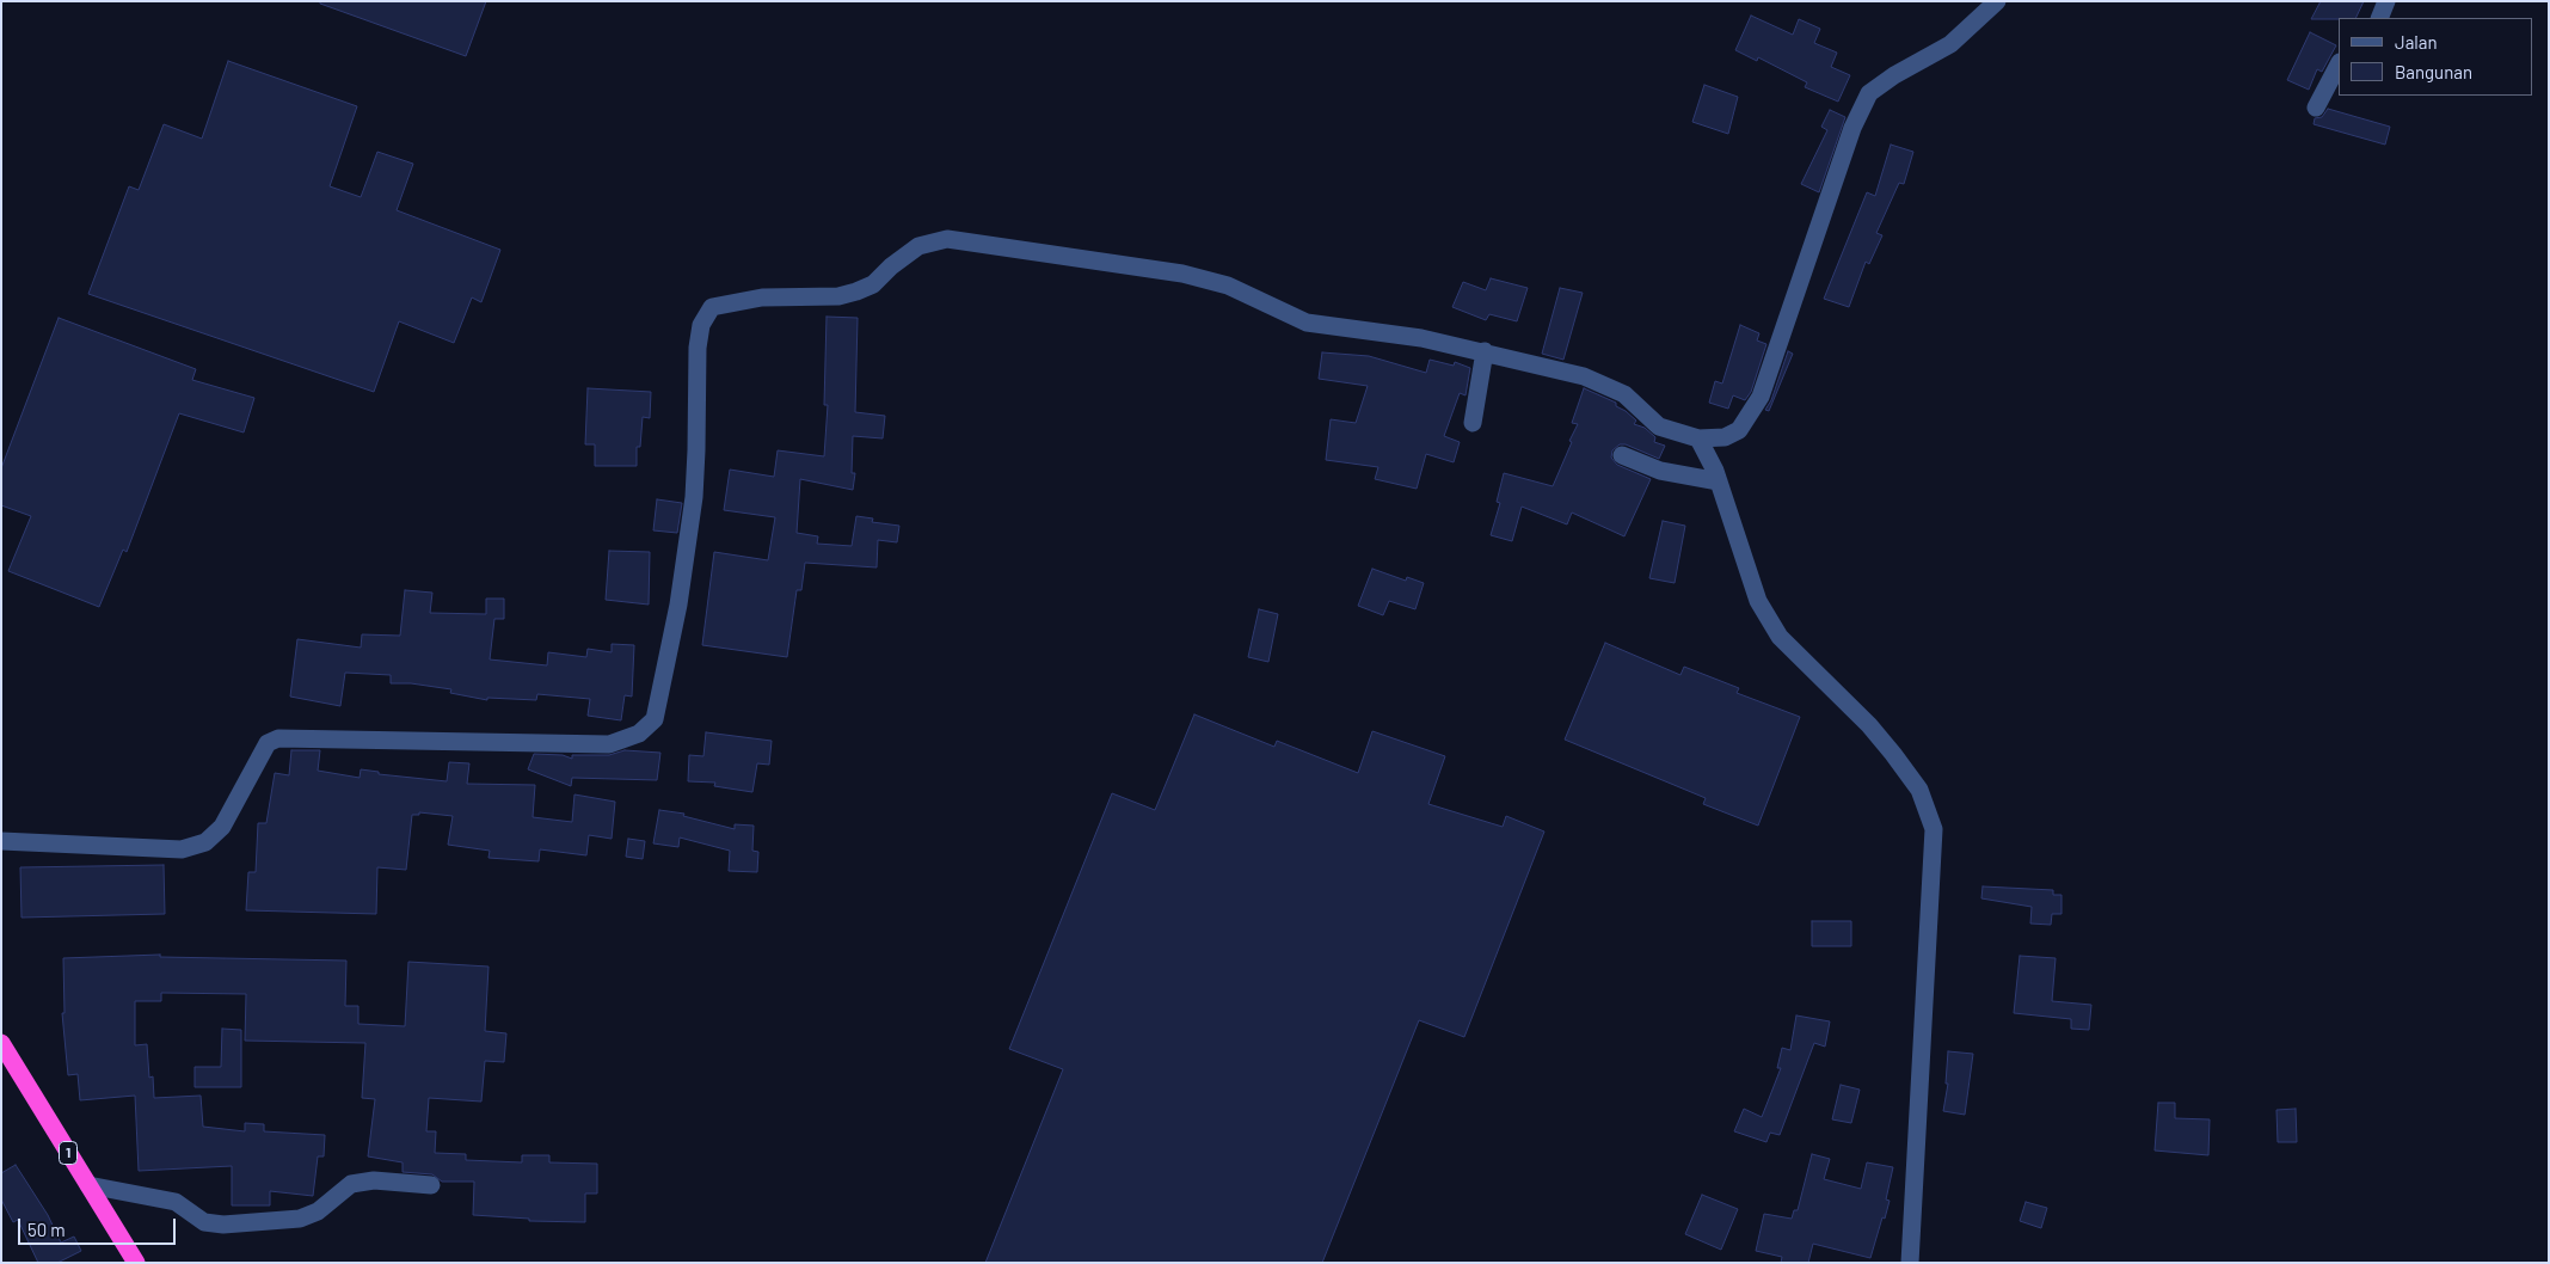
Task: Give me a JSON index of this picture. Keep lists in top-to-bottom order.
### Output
{
  "streets": {
    "highway": ["1"]
  },
  "legend": ["Jalan", "Bangunan"],
  "scale_bar": "50 m"
}
